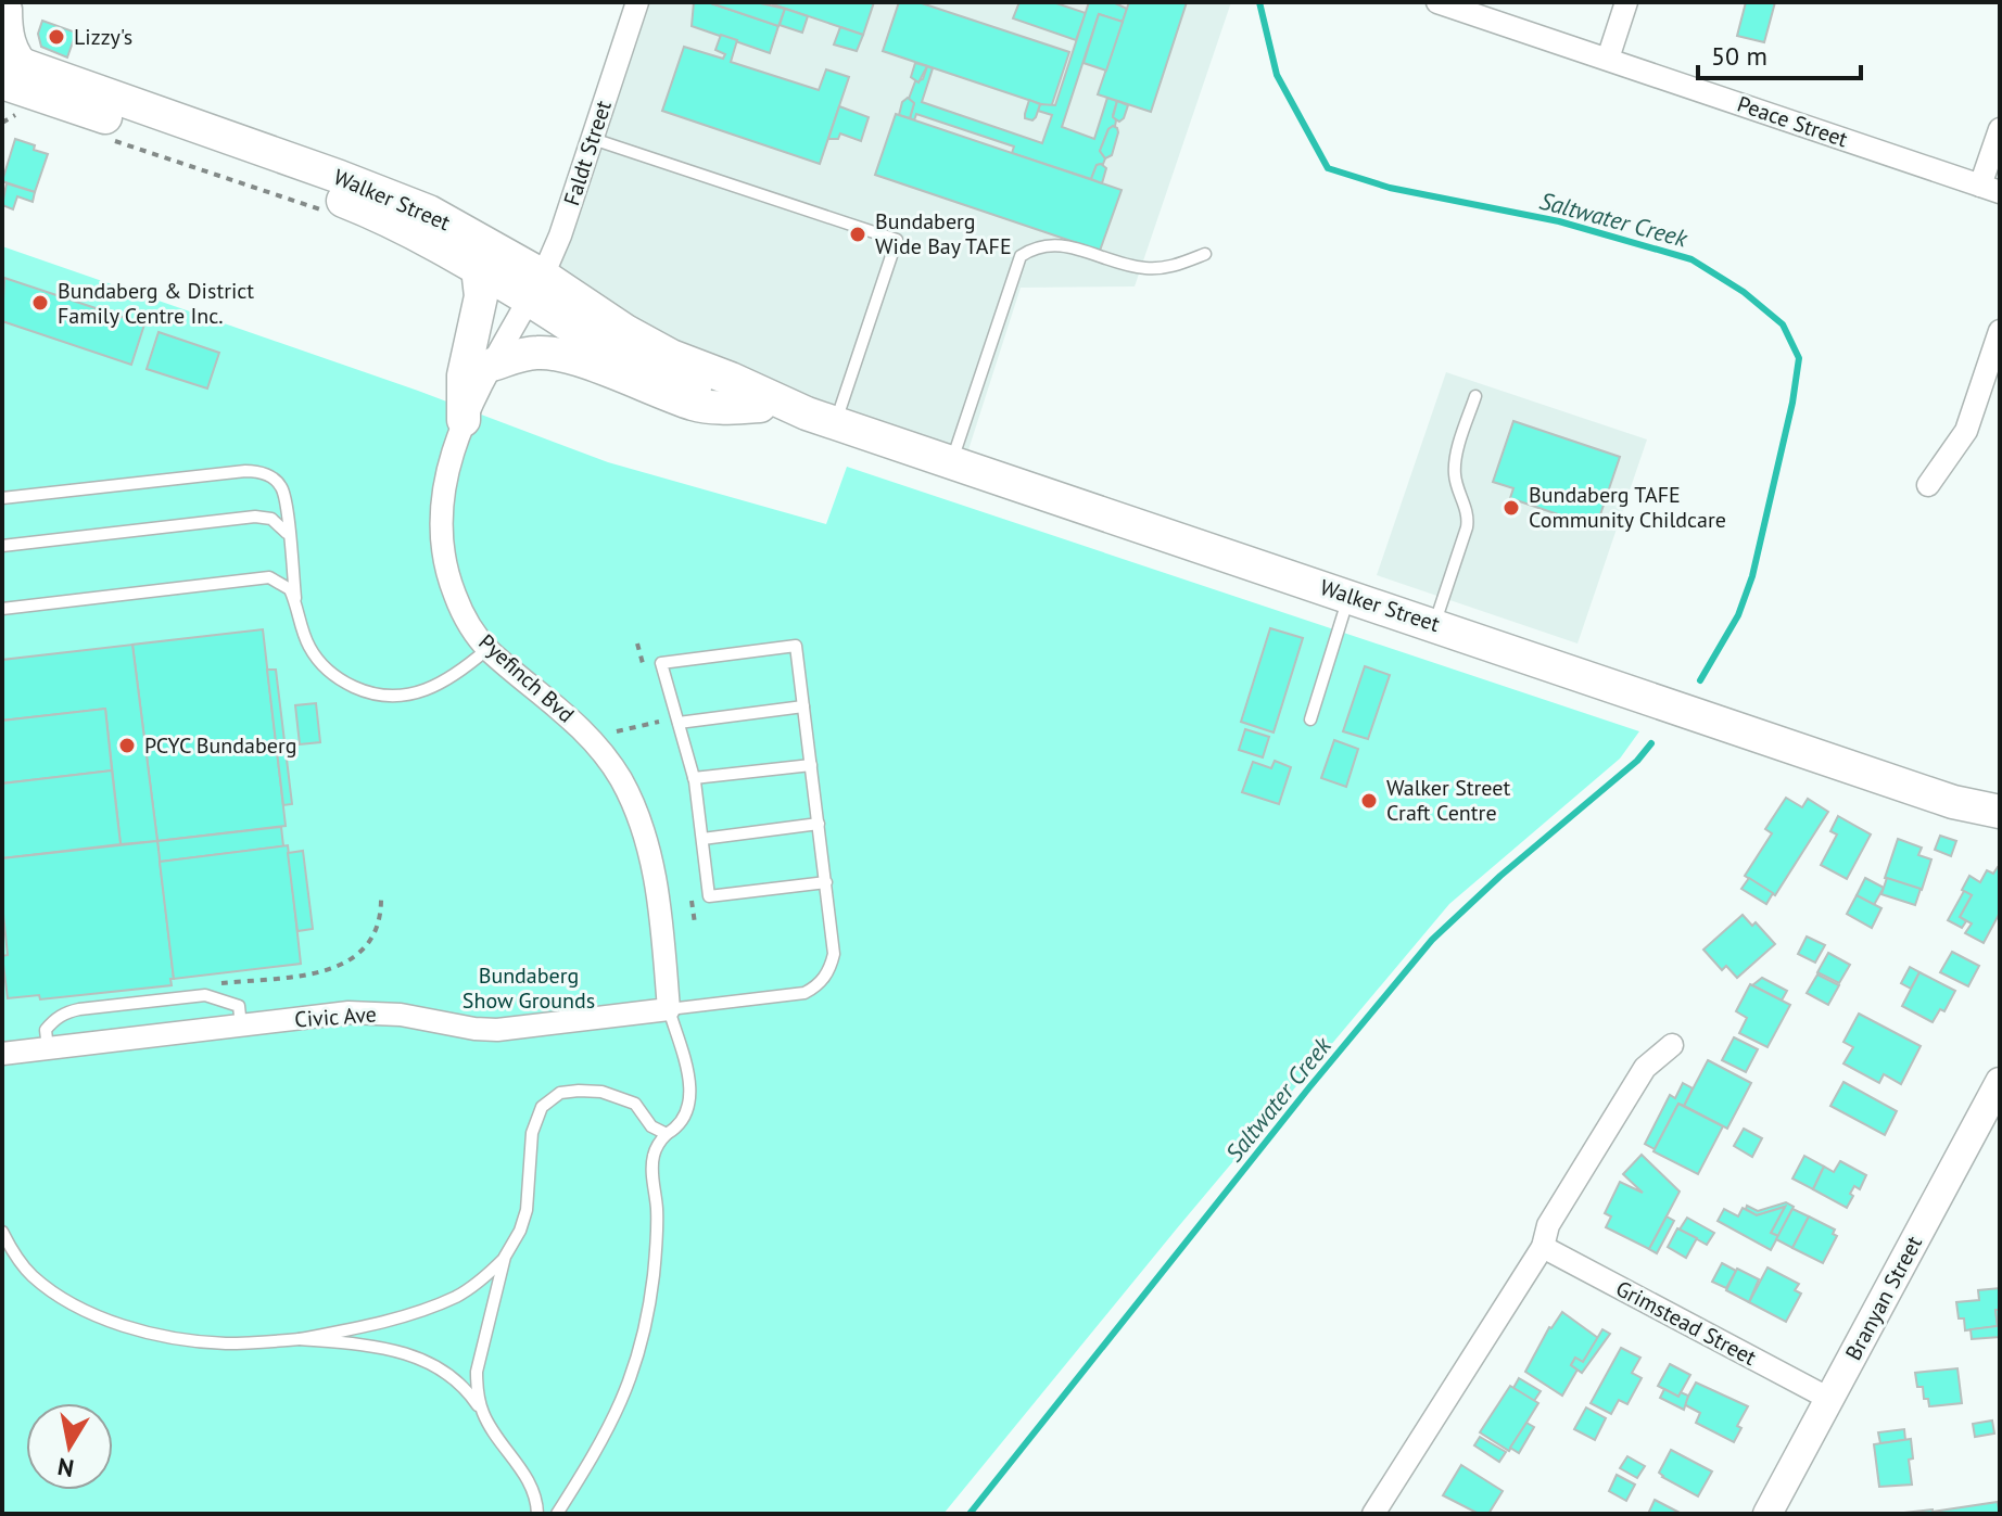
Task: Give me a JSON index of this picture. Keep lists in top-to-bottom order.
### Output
{
  "streets": {
    "main road": ["Walker Street"],
    "street": [
      "Peace Street",
      "Faldt Street",
      "Pyefinch Bvd",
      "Civic Ave",
      "Branyan Street",
      "Grimstead Street"
    ]
  },
  "crossings": [
    ["Faldt Street", "Walker Street"],
    ["Faldt Street", "Pyefinch Bvd"],
    ["Walker Street", "Pyefinch Bvd"],
    ["Pyefinch Bvd", "Civic Ave"],
    ["Branyan Street", "Grimstead Street"]
  ],
  "water": ["Saltwater Creek"],
  "parks": ["Bundaberg Show Grounds"],
  "places": [
    "Lizzy's",
    "Bundaberg Wide Bay TAFE",
    "Bundaberg & District Family Centre Inc.",
    "Bundaberg TAFE Community Childcare",
    "PCYC Bundaberg",
    "Walker Street Craft Centre"
  ],
  "scale_bar": "50 m",
  "north": "bottom"
}
